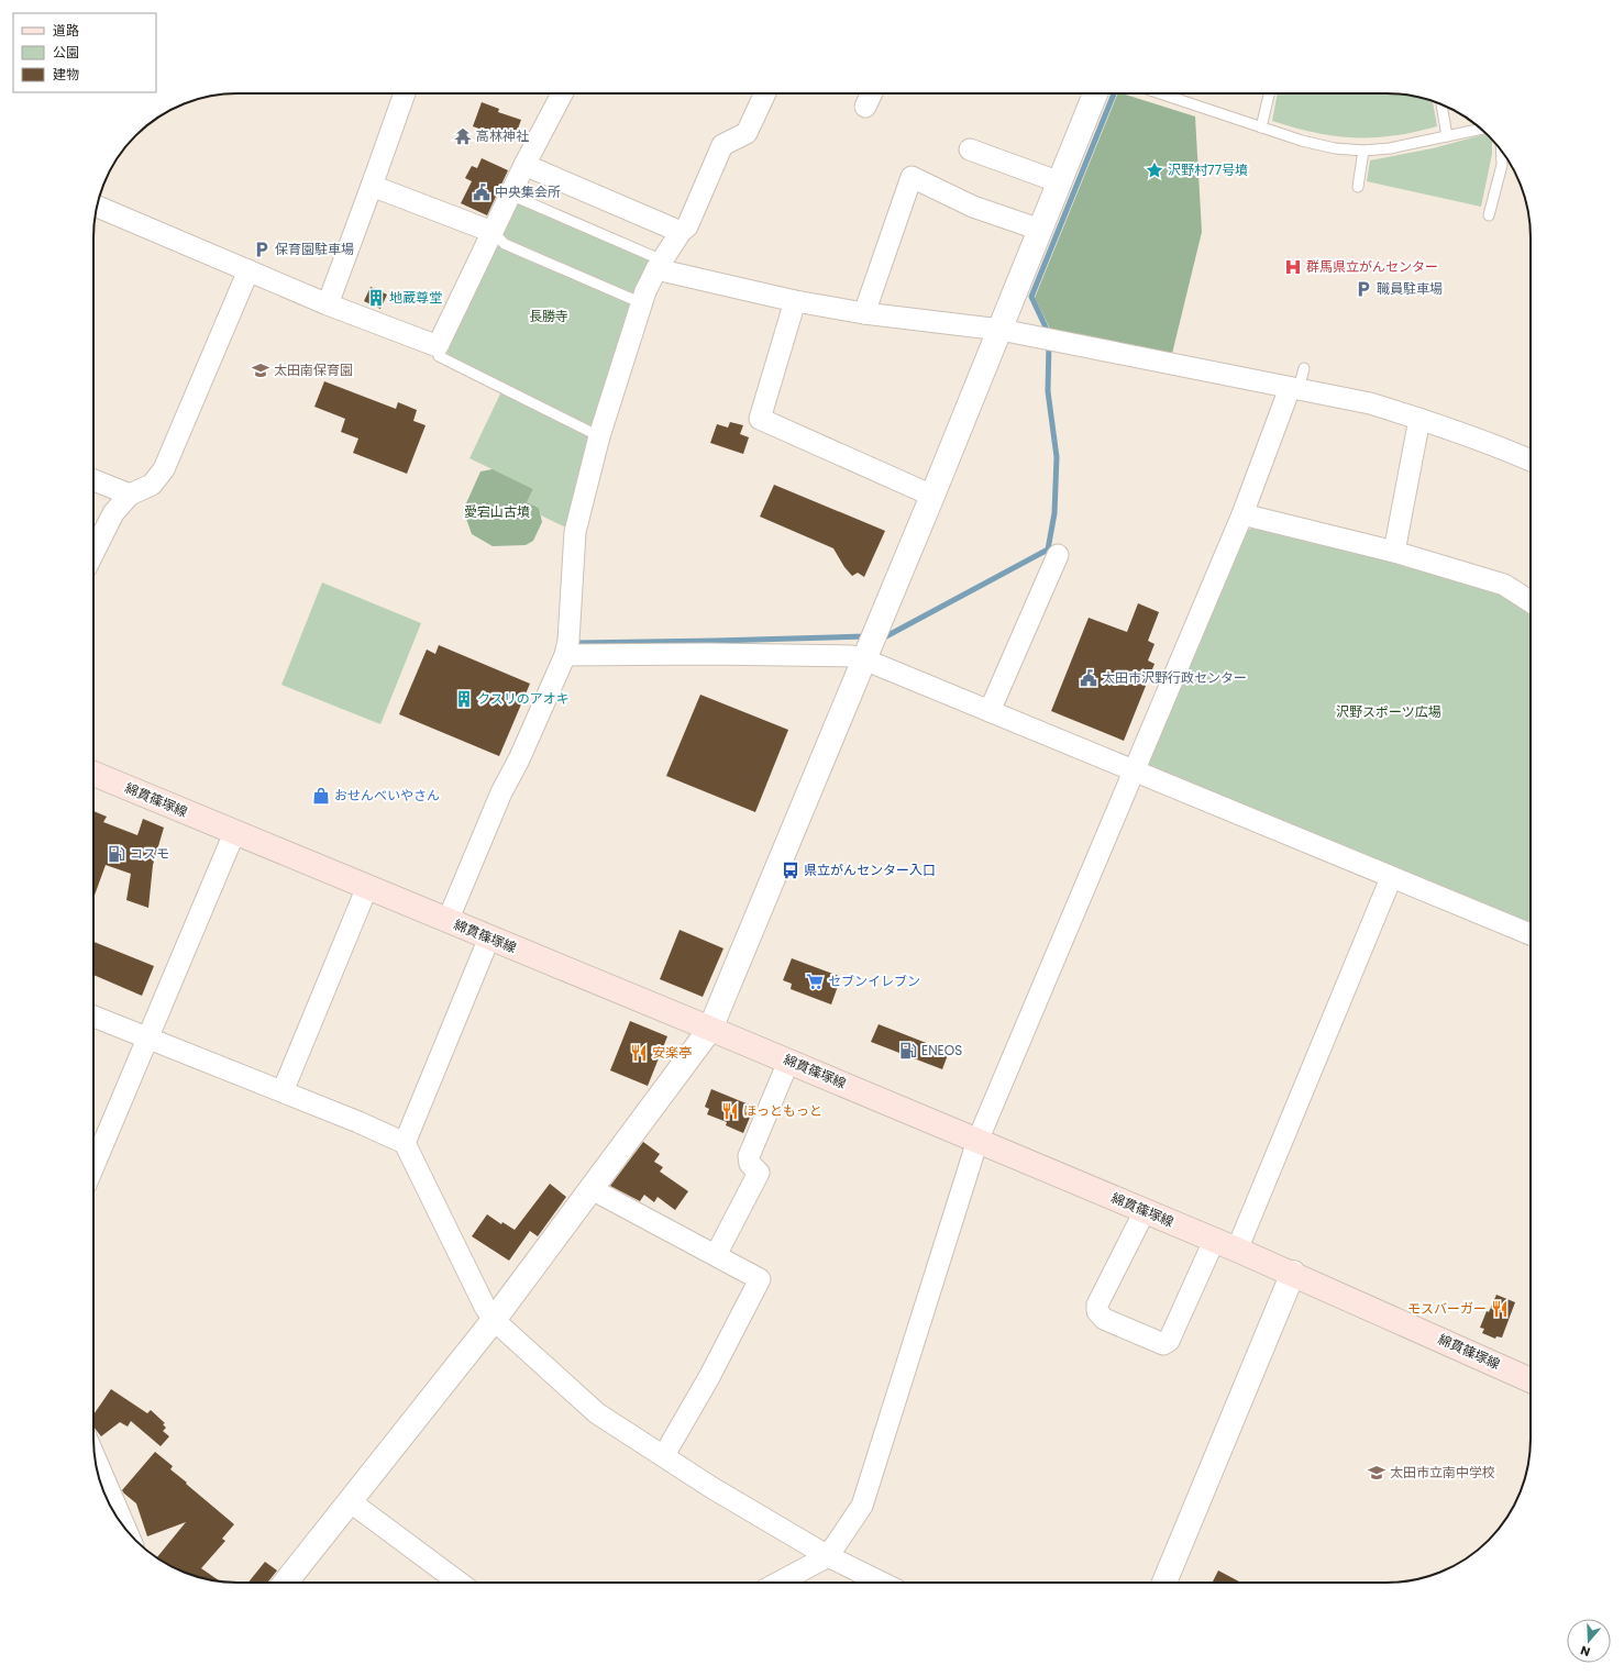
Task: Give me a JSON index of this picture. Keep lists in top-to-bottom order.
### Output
{
  "streets": {
    "main road": ["綿貫篠塚線"]
  },
  "parks": ["長勝寺", "愛宕山古墳", "沢野スポーツ広場"],
  "places": {
    "temple": ["高林神社"],
    "place": ["沢野村77号墳"],
    "public building": ["中央集会所", "太田市沢野行政センター"],
    "parking": ["保育園駐車場", "職員駐車場"],
    "hospital": ["群馬県立がんセンター"],
    "building": ["地蔵尊堂", "クスリのアオキ"],
    "school or university": ["太田南保育園", "太田市立南中学校"],
    "shop": ["おせんべいやさん"],
    "fuel station": ["コスモ", "ENEOS"],
    "bus stop": ["県立がんセンター入口"],
    "supermarket": ["セブンイレブン"],
    "restaurant": ["安楽亭", "ほっともっと", "モスバーガー"]
  },
  "legend": ["道路", "公園", "建物"],
  "north": "bottom"
}
